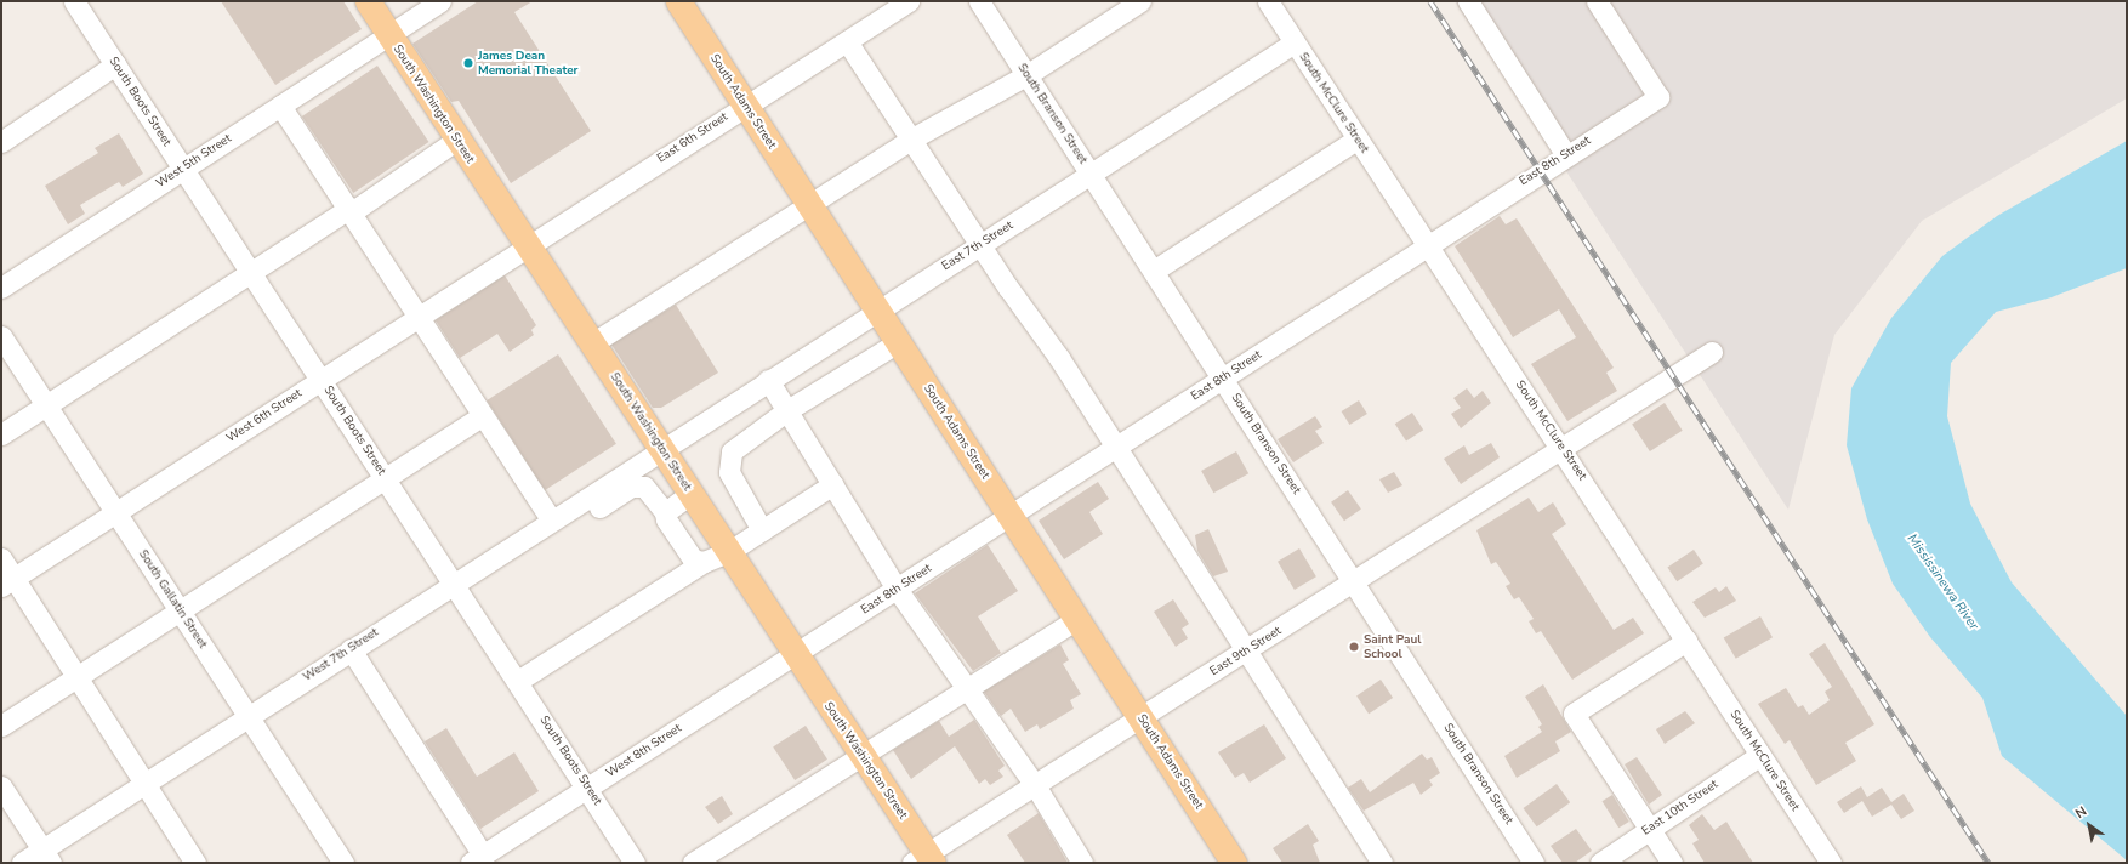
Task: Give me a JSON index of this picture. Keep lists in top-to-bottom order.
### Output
{
  "streets": {
    "main road": ["South Adams Street", "South Washington Street"],
    "street": [
      "South Boots Street",
      "South McClure Street",
      "South Branson Street",
      "East 6th Street",
      "West 5th Street",
      "East 8th Street",
      "East 7th Street",
      "West 6th Street",
      "South Gallatin Street",
      "East 9th Street",
      "West 7th Street",
      "West 8th Street",
      "East 10th Street"
    ]
  },
  "crossings": [
    ["South Boots Street", "West 5th Street"],
    ["South Boots Street", "West 6th Street"],
    ["South Boots Street", "West 7th Street"],
    ["South Boots Street", "West 8th Street"],
    ["South Adams Street", "East 6th Street"],
    ["South Adams Street", "East 8th Street"],
    ["South Adams Street", "East 7th Street"],
    ["South Adams Street", "East 9th Street"],
    ["South McClure Street", "East 8th Street"],
    ["South McClure Street", "East 7th Street"],
    ["South McClure Street", "East 9th Street"],
    ["South McClure Street", "East 10th Street"],
    ["South Washington Street", "East 6th Street"],
    ["South Washington Street", "West 5th Street"],
    ["South Washington Street", "East 8th Street"],
    ["South Washington Street", "East 7th Street"],
    ["South Washington Street", "West 6th Street"],
    ["South Washington Street", "East 9th Street"],
    ["South Washington Street", "West 7th Street"],
    ["South Washington Street", "West 8th Street"],
    ["South Branson Street", "East 8th Street"],
    ["South Branson Street", "East 7th Street"],
    ["South Branson Street", "East 9th Street"],
    ["East 6th Street", "West 6th Street"],
    ["East 8th Street", "West 8th Street"],
    ["East 7th Street", "West 7th Street"],
    ["West 6th Street", "South Gallatin Street"],
    ["South Gallatin Street", "West 7th Street"]
  ],
  "water": ["Mississinewa River"],
  "places": ["James Dean Memorial Theater", "Saint Paul School"],
  "north": "top left"
}
